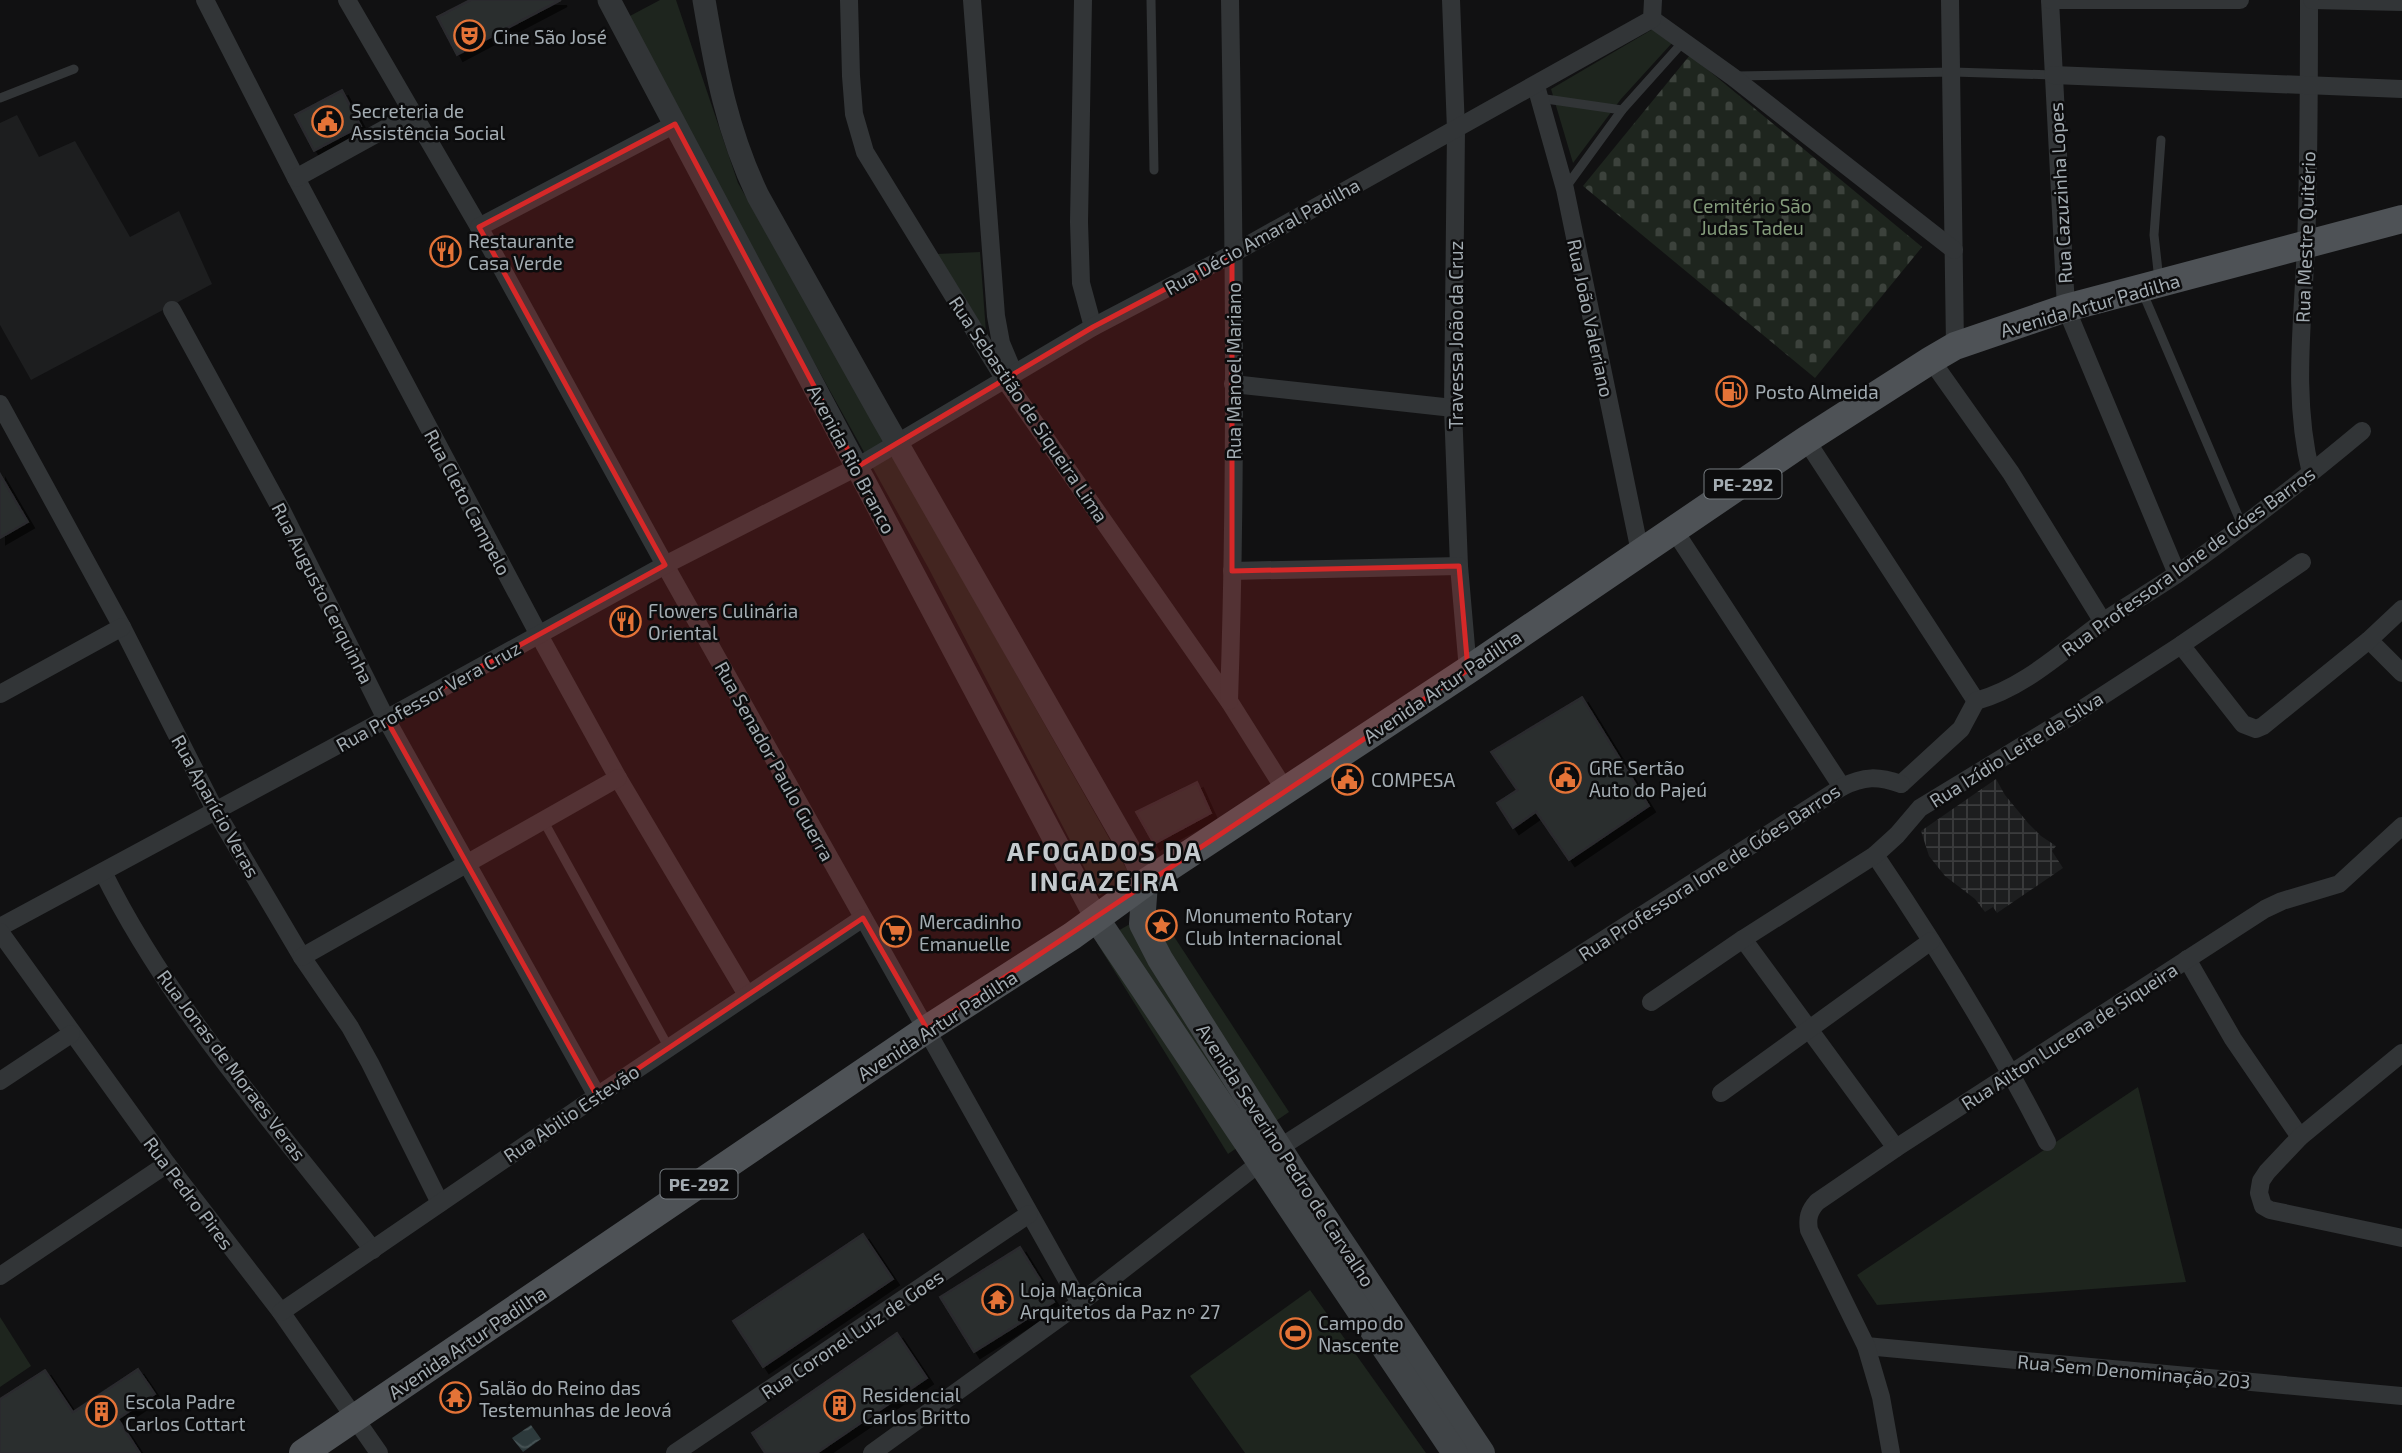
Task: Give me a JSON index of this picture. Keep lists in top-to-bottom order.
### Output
{
  "streets": {
    "main road": ["Avenida Artur Padilha", "PE-292", "Avenida Severino Pedro de Carvalho"],
    "street": [
      "Rua Cazuzinha Lopes",
      "Rua Décio Amaral Padilha",
      "Rua Mestre Quitério",
      "Rua João Valeriano",
      "Travessa João da Cruz",
      "Rua Manoel Mariano",
      "Rua Sebastião de Siqueira Lima",
      "Avenida Rio Branco",
      "Rua Cleto Campelo",
      "Rua Professora Ione de Góes Barros",
      "Rua Augusto Cerquinha",
      "Rua Professor Vera Cruz",
      "Rua Izídio Leite da Silva",
      "Rua Senador Paulo Guerra",
      "Rua Aparício Veras",
      "Rua Ailton Lucena de Siqueira",
      "Rua Jonas de Moraes Veras",
      "Rua Abilio Estevão",
      "Rua Pedro Pires",
      "Rua Coronel Luiz de Goes",
      "Rua Sem Denominação 203"
    ]
  },
  "crossings": [
    ["Rua Cazuzinha Lopes", "Avenida Artur Padilha"],
    ["Rua Cazuzinha Lopes", "Rua Professora Ione de Góes Barros"],
    ["Rua Décio Amaral Padilha", "Rua João Valeriano"],
    ["Rua Décio Amaral Padilha", "Travessa João da Cruz"],
    ["Rua Décio Amaral Padilha", "Rua Manoel Mariano"],
    ["Rua Décio Amaral Padilha", "Rua Sebastião de Siqueira Lima"],
    ["Rua Décio Amaral Padilha", "Avenida Rio Branco"],
    ["Rua Décio Amaral Padilha", "Rua Professor Vera Cruz"],
    ["Rua Mestre Quitério", "Avenida Artur Padilha"],
    ["Rua Mestre Quitério", "Rua Professora Ione de Góes Barros"],
    ["Avenida Artur Padilha", "Rua João Valeriano"],
    ["Avenida Artur Padilha", "Travessa João da Cruz"],
    ["Avenida Artur Padilha", "Rua Sebastião de Siqueira Lima"],
    ["Avenida Artur Padilha", "Avenida Rio Branco"],
    ["Avenida Artur Padilha", "Rua Senador Paulo Guerra"],
    ["Avenida Artur Padilha", "Avenida Severino Pedro de Carvalho"],
    ["Avenida Artur Padilha", "Rua Pedro Pires"],
    ["Rua Manoel Mariano", "Rua Sebastião de Siqueira Lima"],
    ["Avenida Rio Branco", "Rua Professor Vera Cruz"],
    ["Avenida Rio Branco", "Avenida Severino Pedro de Carvalho"],
    ["Rua Cleto Campelo", "Rua Professor Vera Cruz"],
    ["Rua Cleto Campelo", "Rua Abilio Estevão"],
    ["Rua Professora Ione de Góes Barros", "Rua Senador Paulo Guerra"],
    ["Rua Professora Ione de Góes Barros", "Avenida Severino Pedro de Carvalho"],
    ["Rua Augusto Cerquinha", "Rua Professor Vera Cruz"],
    ["Rua Augusto Cerquinha", "Rua Abilio Estevão"],
    ["Rua Professor Vera Cruz", "Rua Senador Paulo Guerra"],
    ["Rua Professor Vera Cruz", "Rua Aparício Veras"],
    ["Rua Professor Vera Cruz", "Rua Jonas de Moraes Veras"],
    ["Rua Senador Paulo Guerra", "Rua Abilio Estevão"],
    ["Rua Senador Paulo Guerra", "Rua Coronel Luiz de Goes"],
    ["Rua Aparício Veras", "Rua Abilio Estevão"],
    ["Rua Ailton Lucena de Siqueira", "Rua Sem Denominação 203"],
    ["Rua Jonas de Moraes Veras", "Rua Abilio Estevão"],
    ["Rua Abilio Estevão", "Rua Pedro Pires"]
  ],
  "districts": ["AFOGADOS DA INGAZEIRA"],
  "parks": ["Cemitério São Judas Tadeu"],
  "places": {
    "theatre": ["Cine São José"],
    "public building": ["Secreteria de Assistência Social", "GRE Sertão Auto do Pajeú", "COMPESA"],
    "restaurant": ["Restaurante Casa Verde", "Flowers Culinária Oriental"],
    "fuel station": ["Posto Almeida"],
    "place": ["Monumento Rotary Club Internacional"],
    "supermarket": ["Mercadinho Emanuelle"],
    "temple": ["Loja Maçônica Arquitetos da Paz nº 27", "Salão do Reino das Testemunhas de Jeová"],
    "sports": ["Campo do Nascente"],
    "building": ["Residencial Carlos Britto", "Escola Padre Carlos Cottart"]
  }
}
